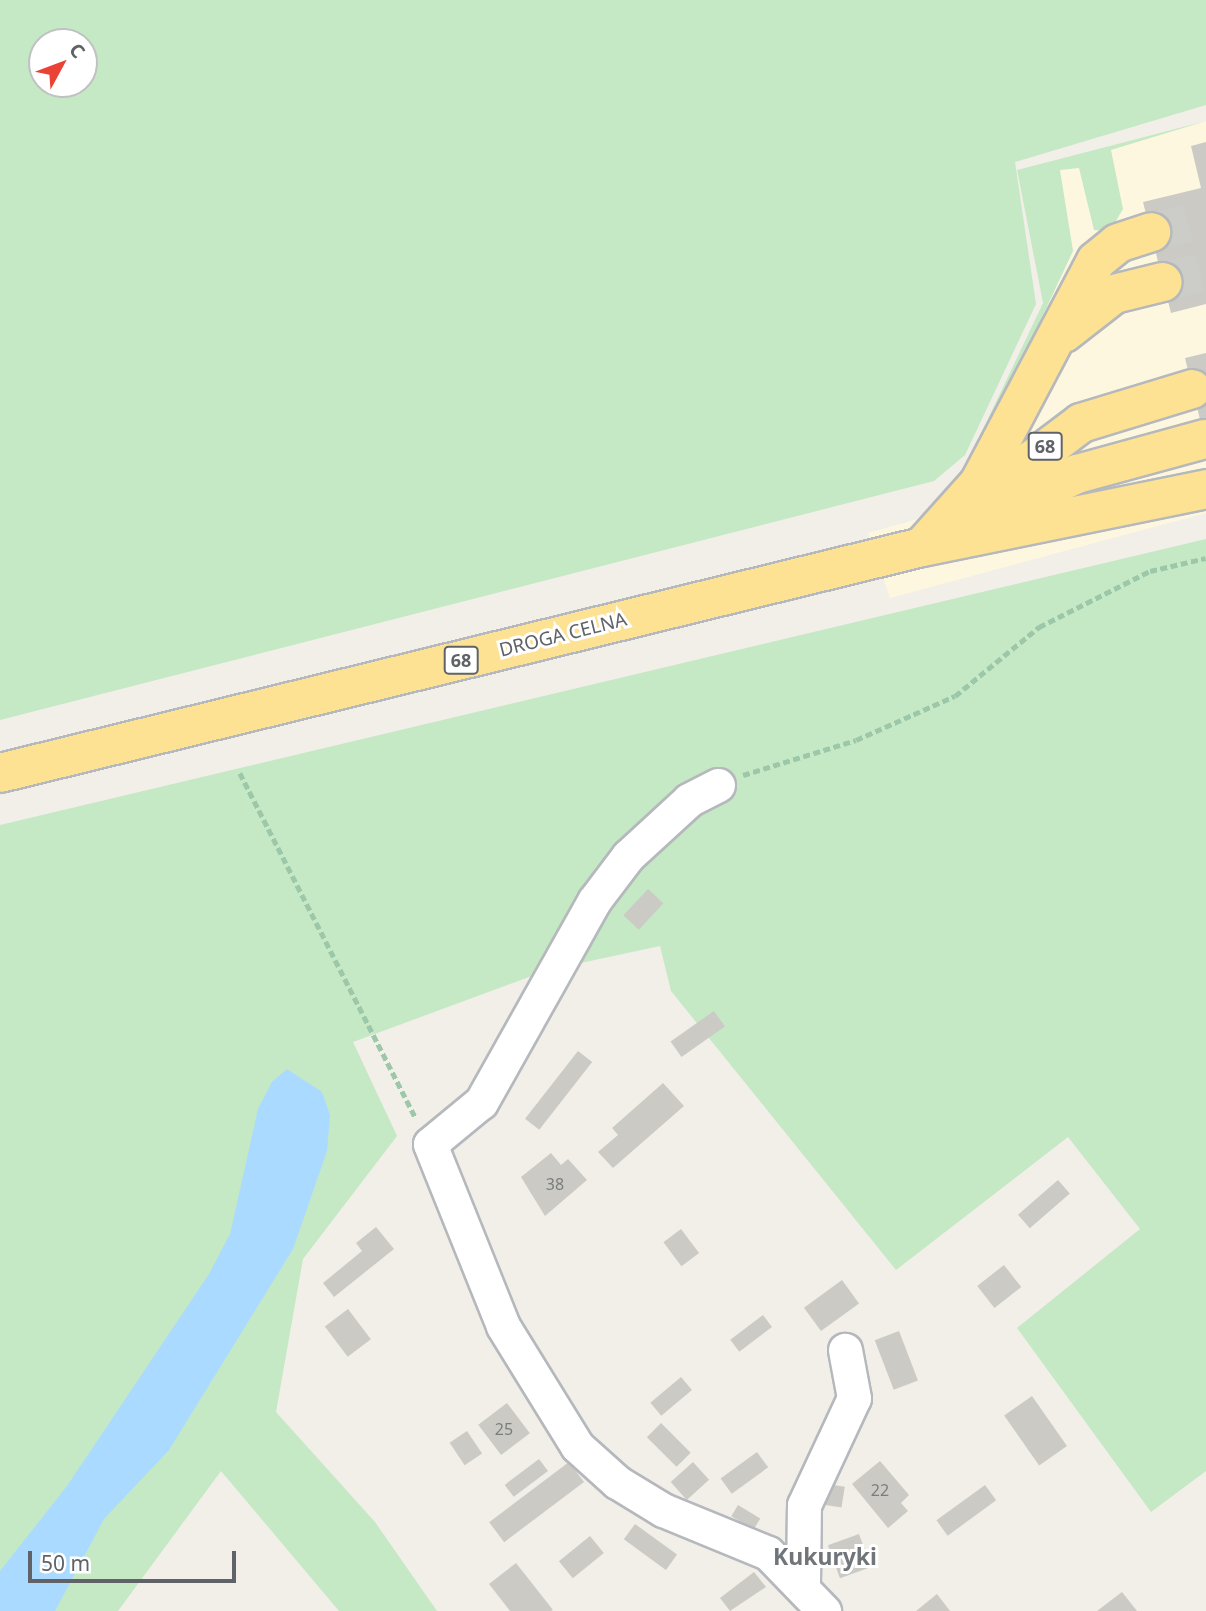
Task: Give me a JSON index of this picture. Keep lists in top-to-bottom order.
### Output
{
  "streets": {
    "highway": ["68", "DROGA CELNA"]
  },
  "crossings": [
    ["68", "DROGA CELNA"]
  ],
  "districts": ["Kukuryki"],
  "house_numbers": ["38", "25", "22"],
  "scale_bar": "50 m",
  "north": "top right"
}
